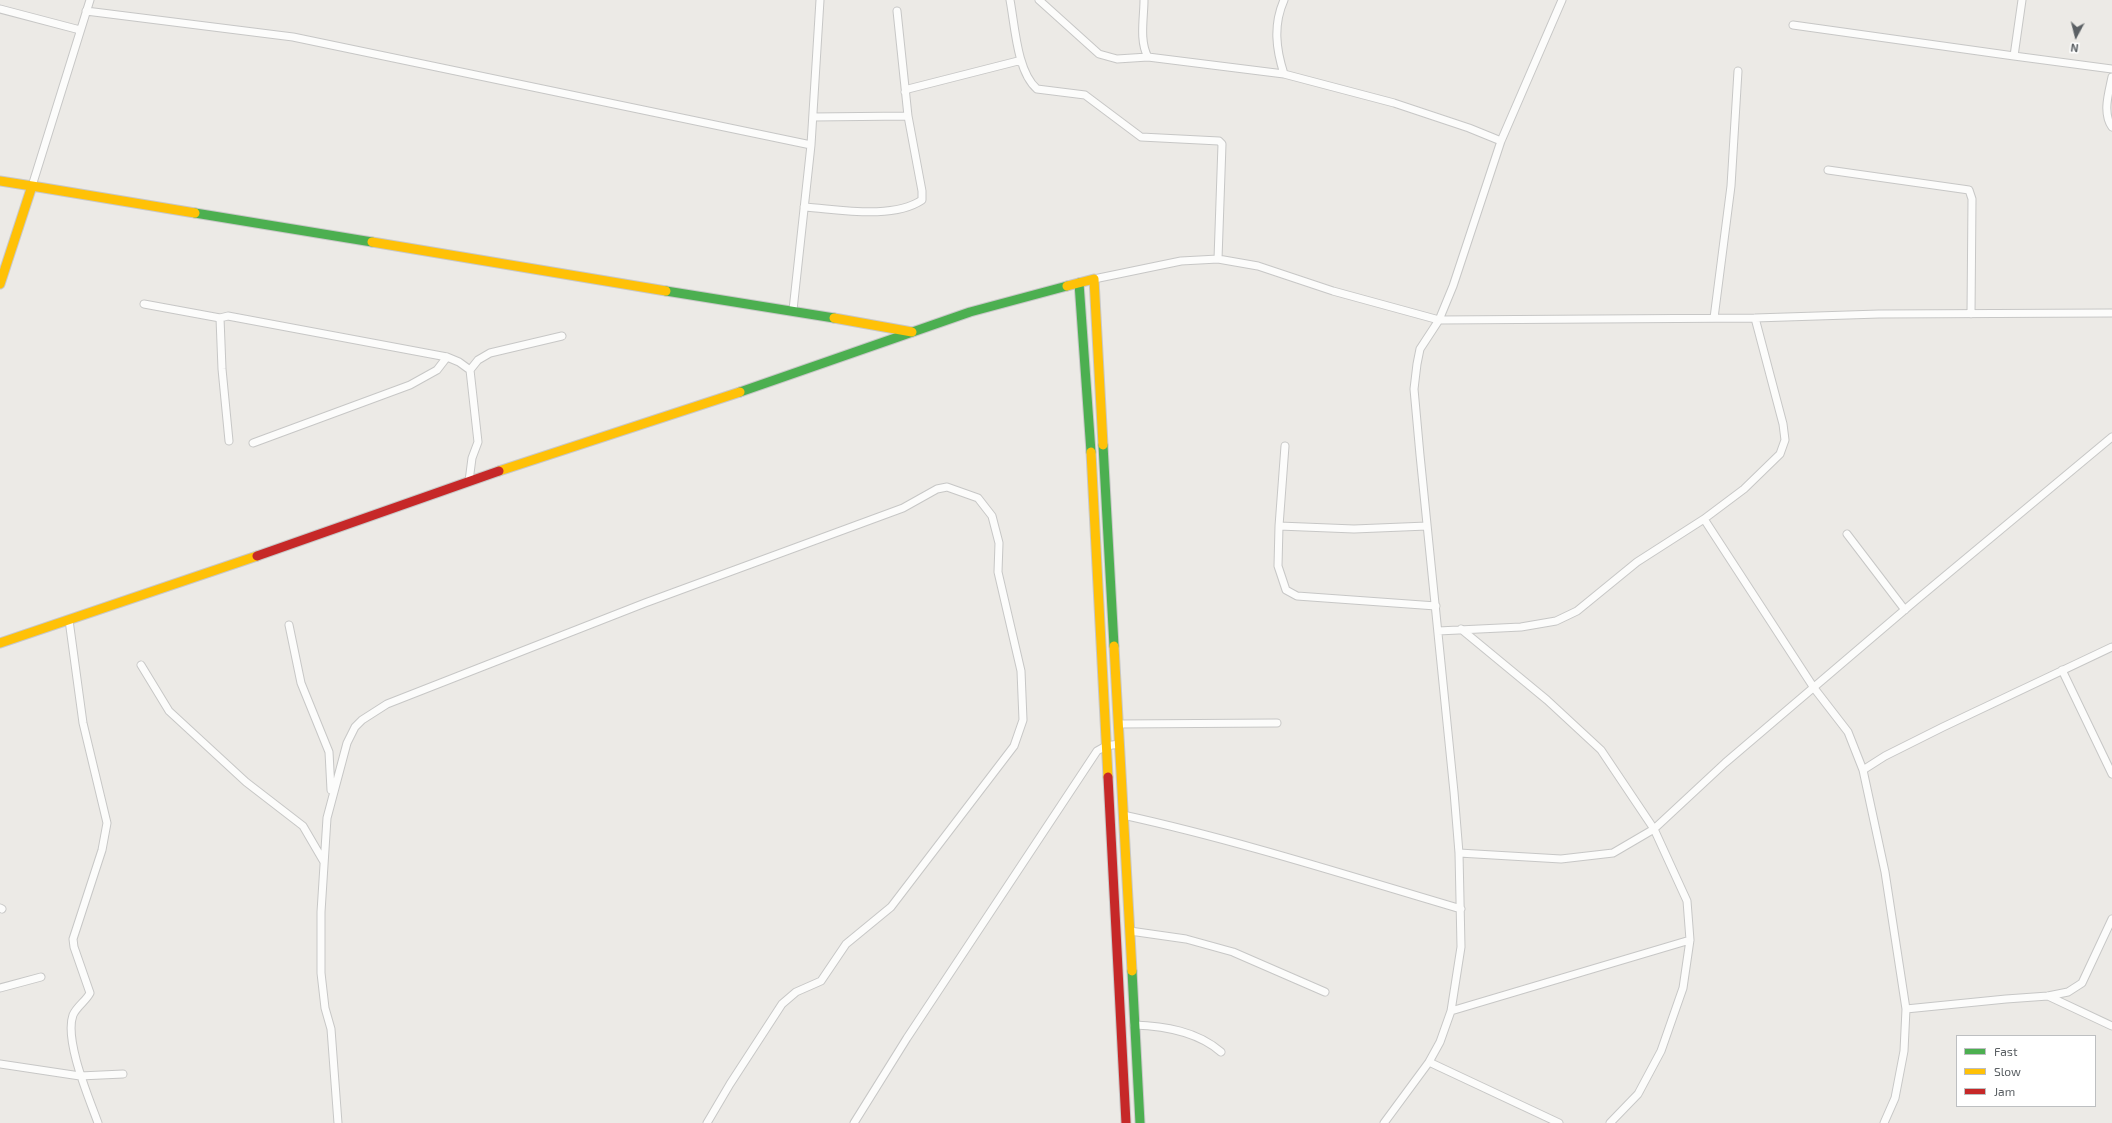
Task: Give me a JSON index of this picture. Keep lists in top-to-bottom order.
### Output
{
  "legend": ["Fast", "Slow", "Jam"],
  "north": "bottom"
}
